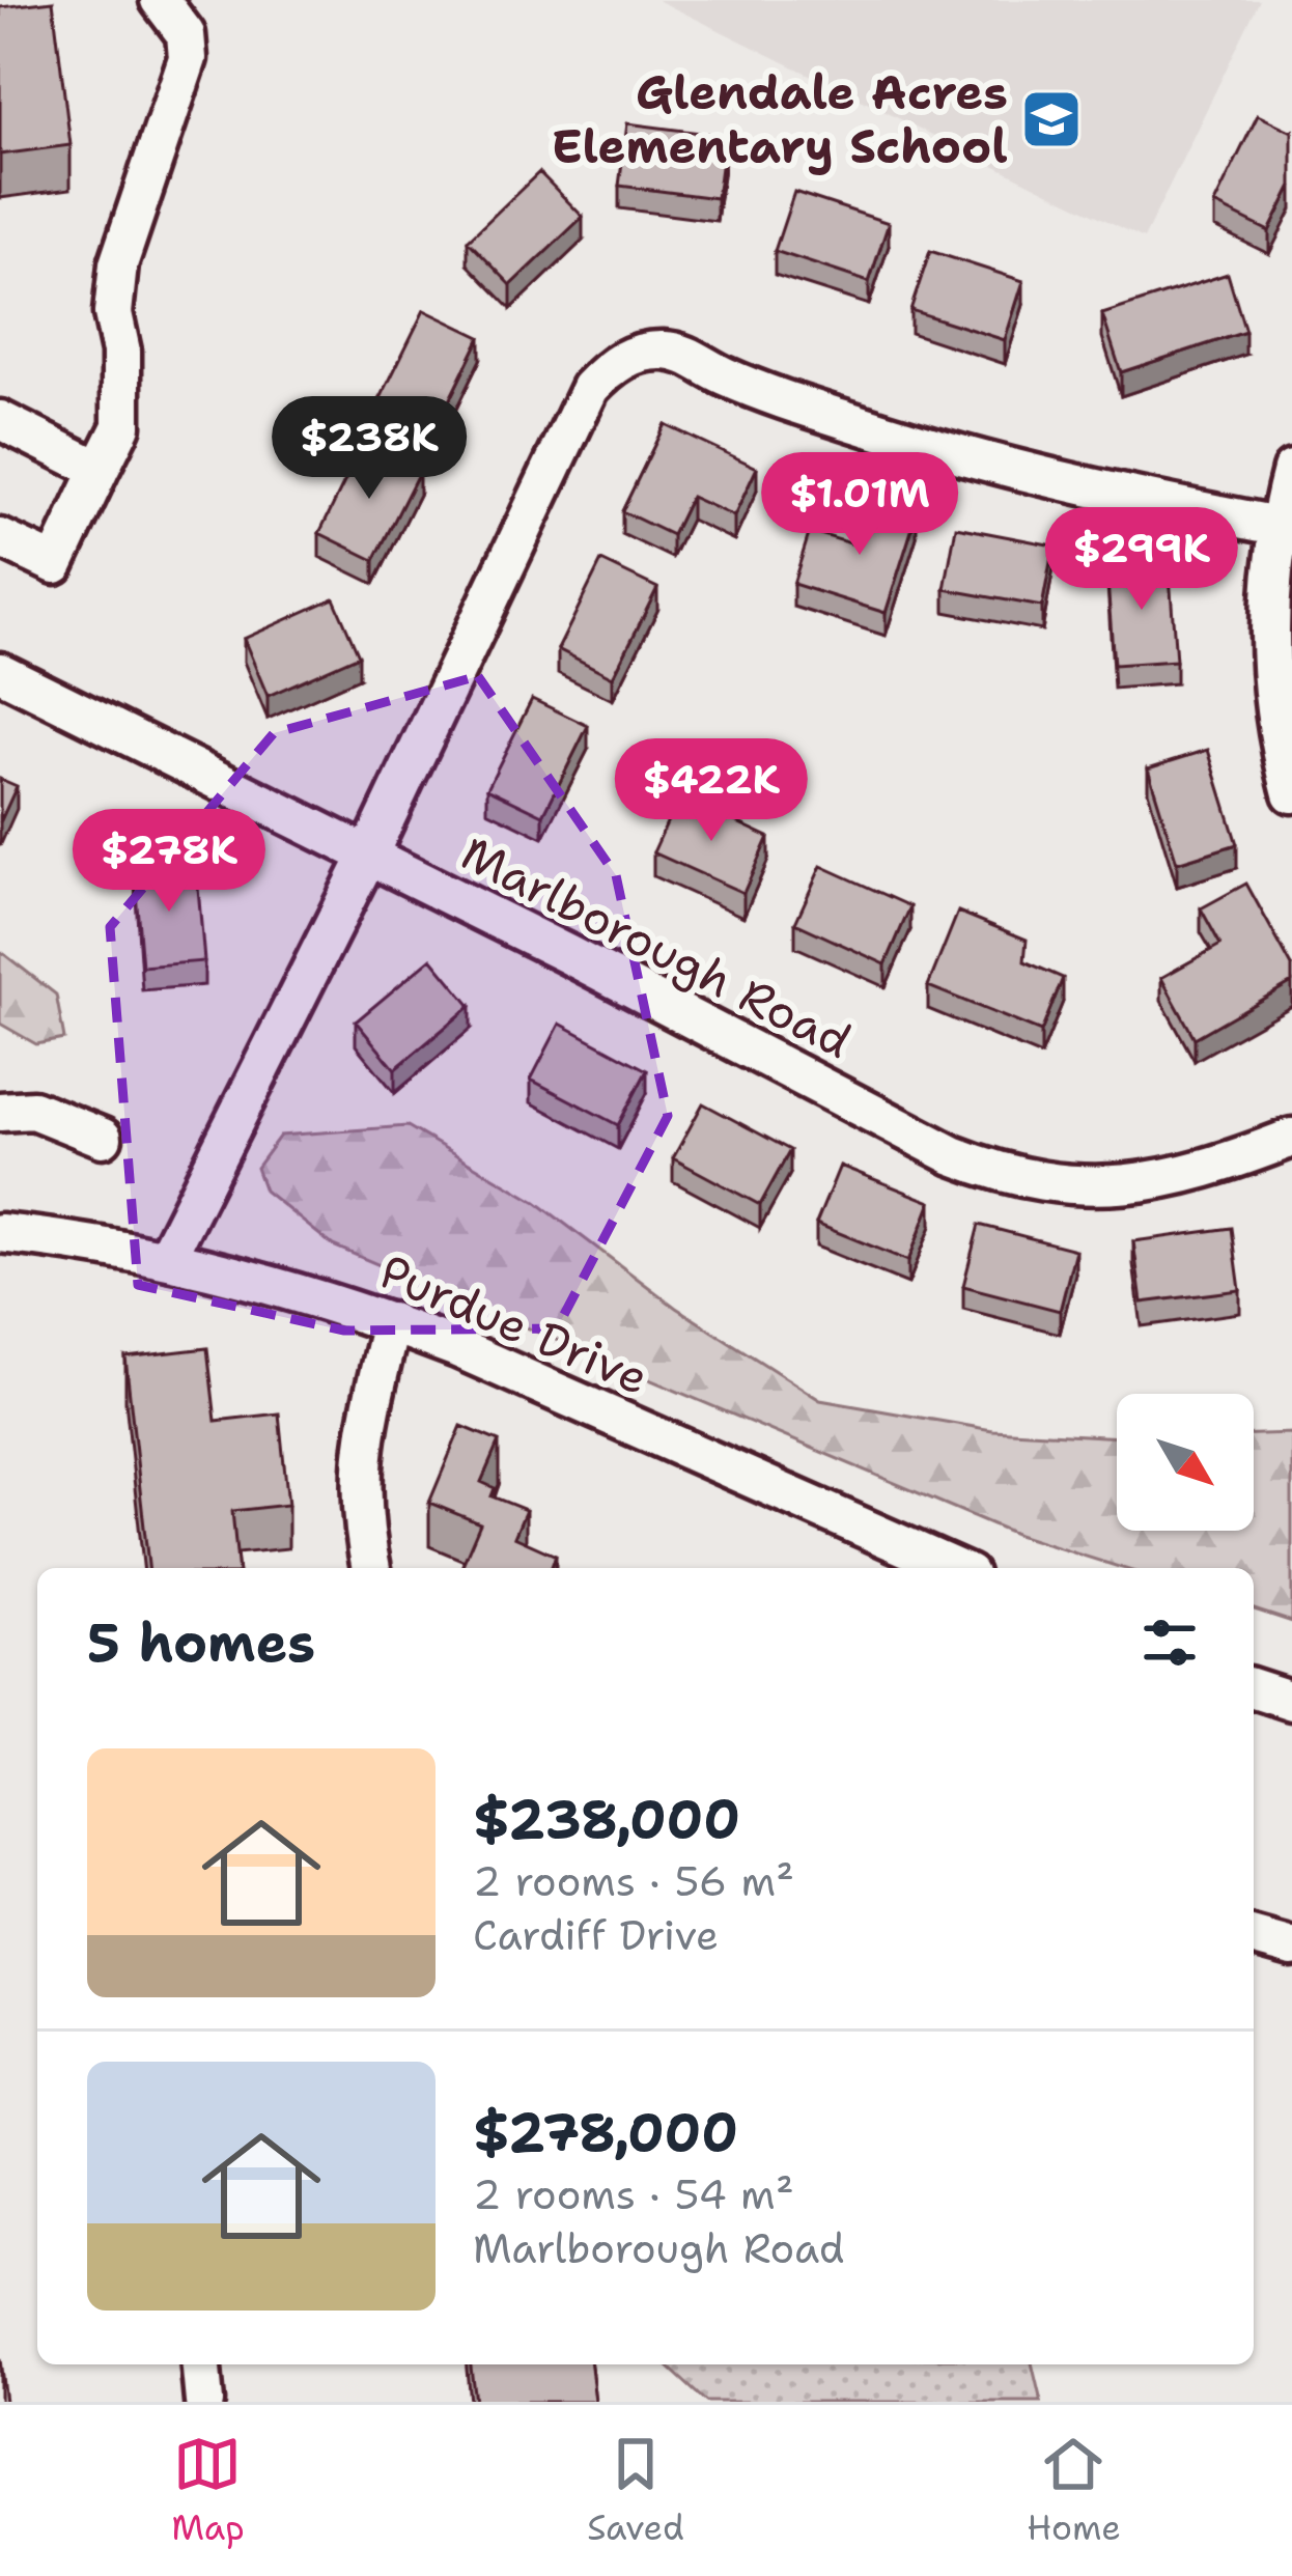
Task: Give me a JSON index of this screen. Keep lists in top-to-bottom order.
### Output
{
  "streets": {
    "street": ["Marlborough Road", "Purdue Drive"]
  },
  "places": {
    "school or university": ["Glendale Acres Elementary School"]
  },
  "north": "bottom right",
  "page": {
    "price": [
      "$238K",
      "$1.01M",
      "$299K",
      "$422K",
      "$278K"
    ],
    "heading": "5 homes",
    "list": [
      {
        "name": "$238,000",
        "note": "2 rooms · 56 m² · Cardiff Drive"
      },
      {
        "name": "$278,000",
        "note": "2 rooms · 54 m² · Marlborough Road"
      }
    ],
    "tabs": ["Map", "Saved", "Home"]
  }
}
